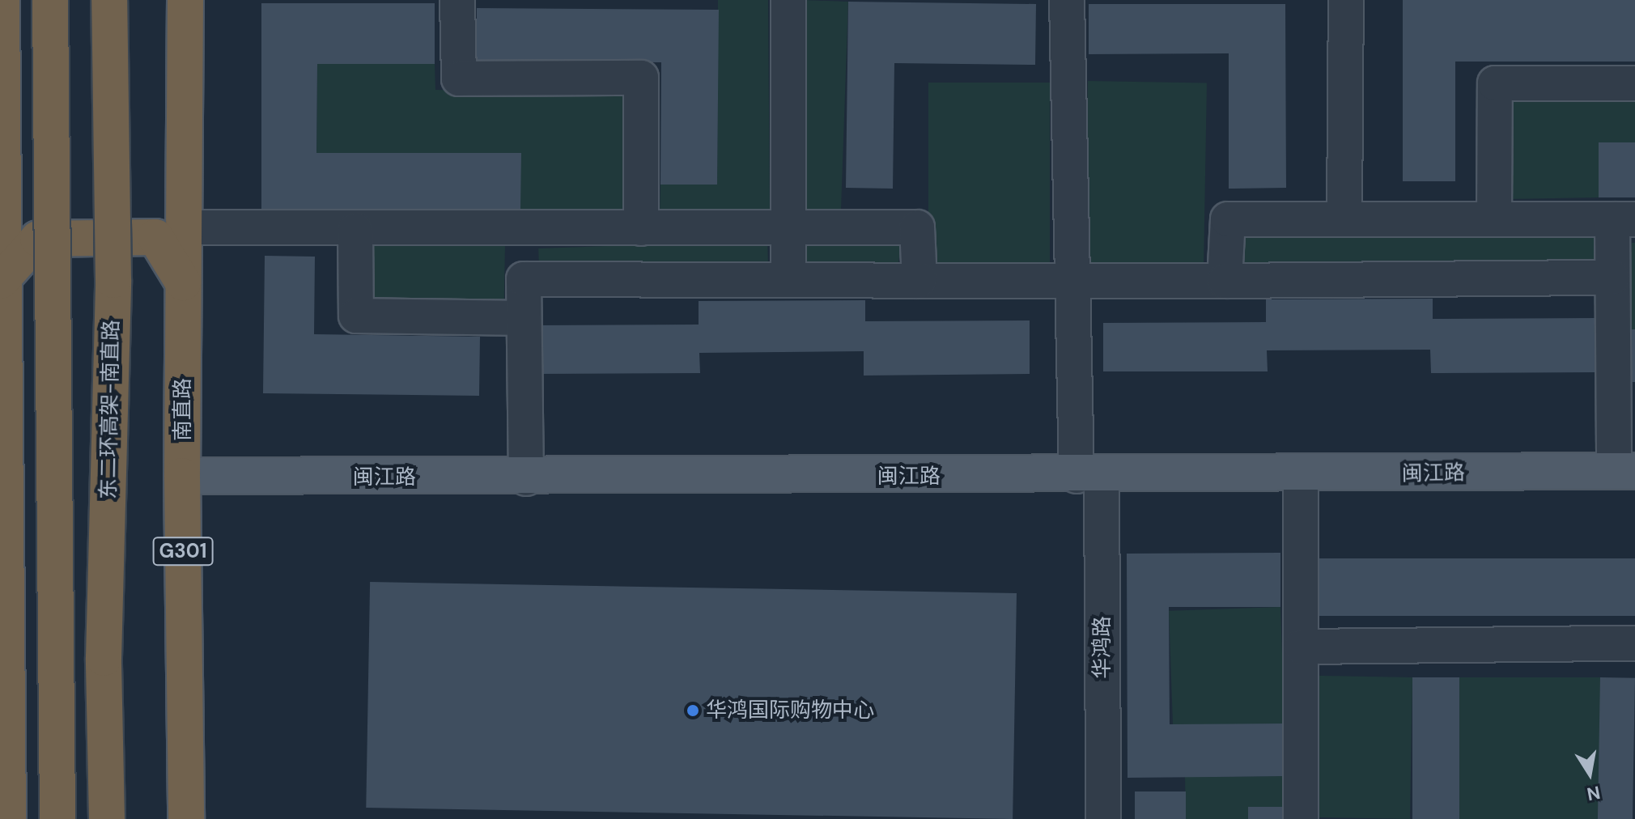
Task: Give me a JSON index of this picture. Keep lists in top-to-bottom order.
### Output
{
  "streets": {
    "highway": ["东二环高架-南直路", "南直路", "G301"],
    "main road": ["闽江路"],
    "street": ["华鸿路"]
  },
  "crossings": [
    ["南直路", "闽江路"],
    ["闽江路", "华鸿路"]
  ],
  "places": ["华鸿国际购物中心"],
  "north": "bottom"
}
